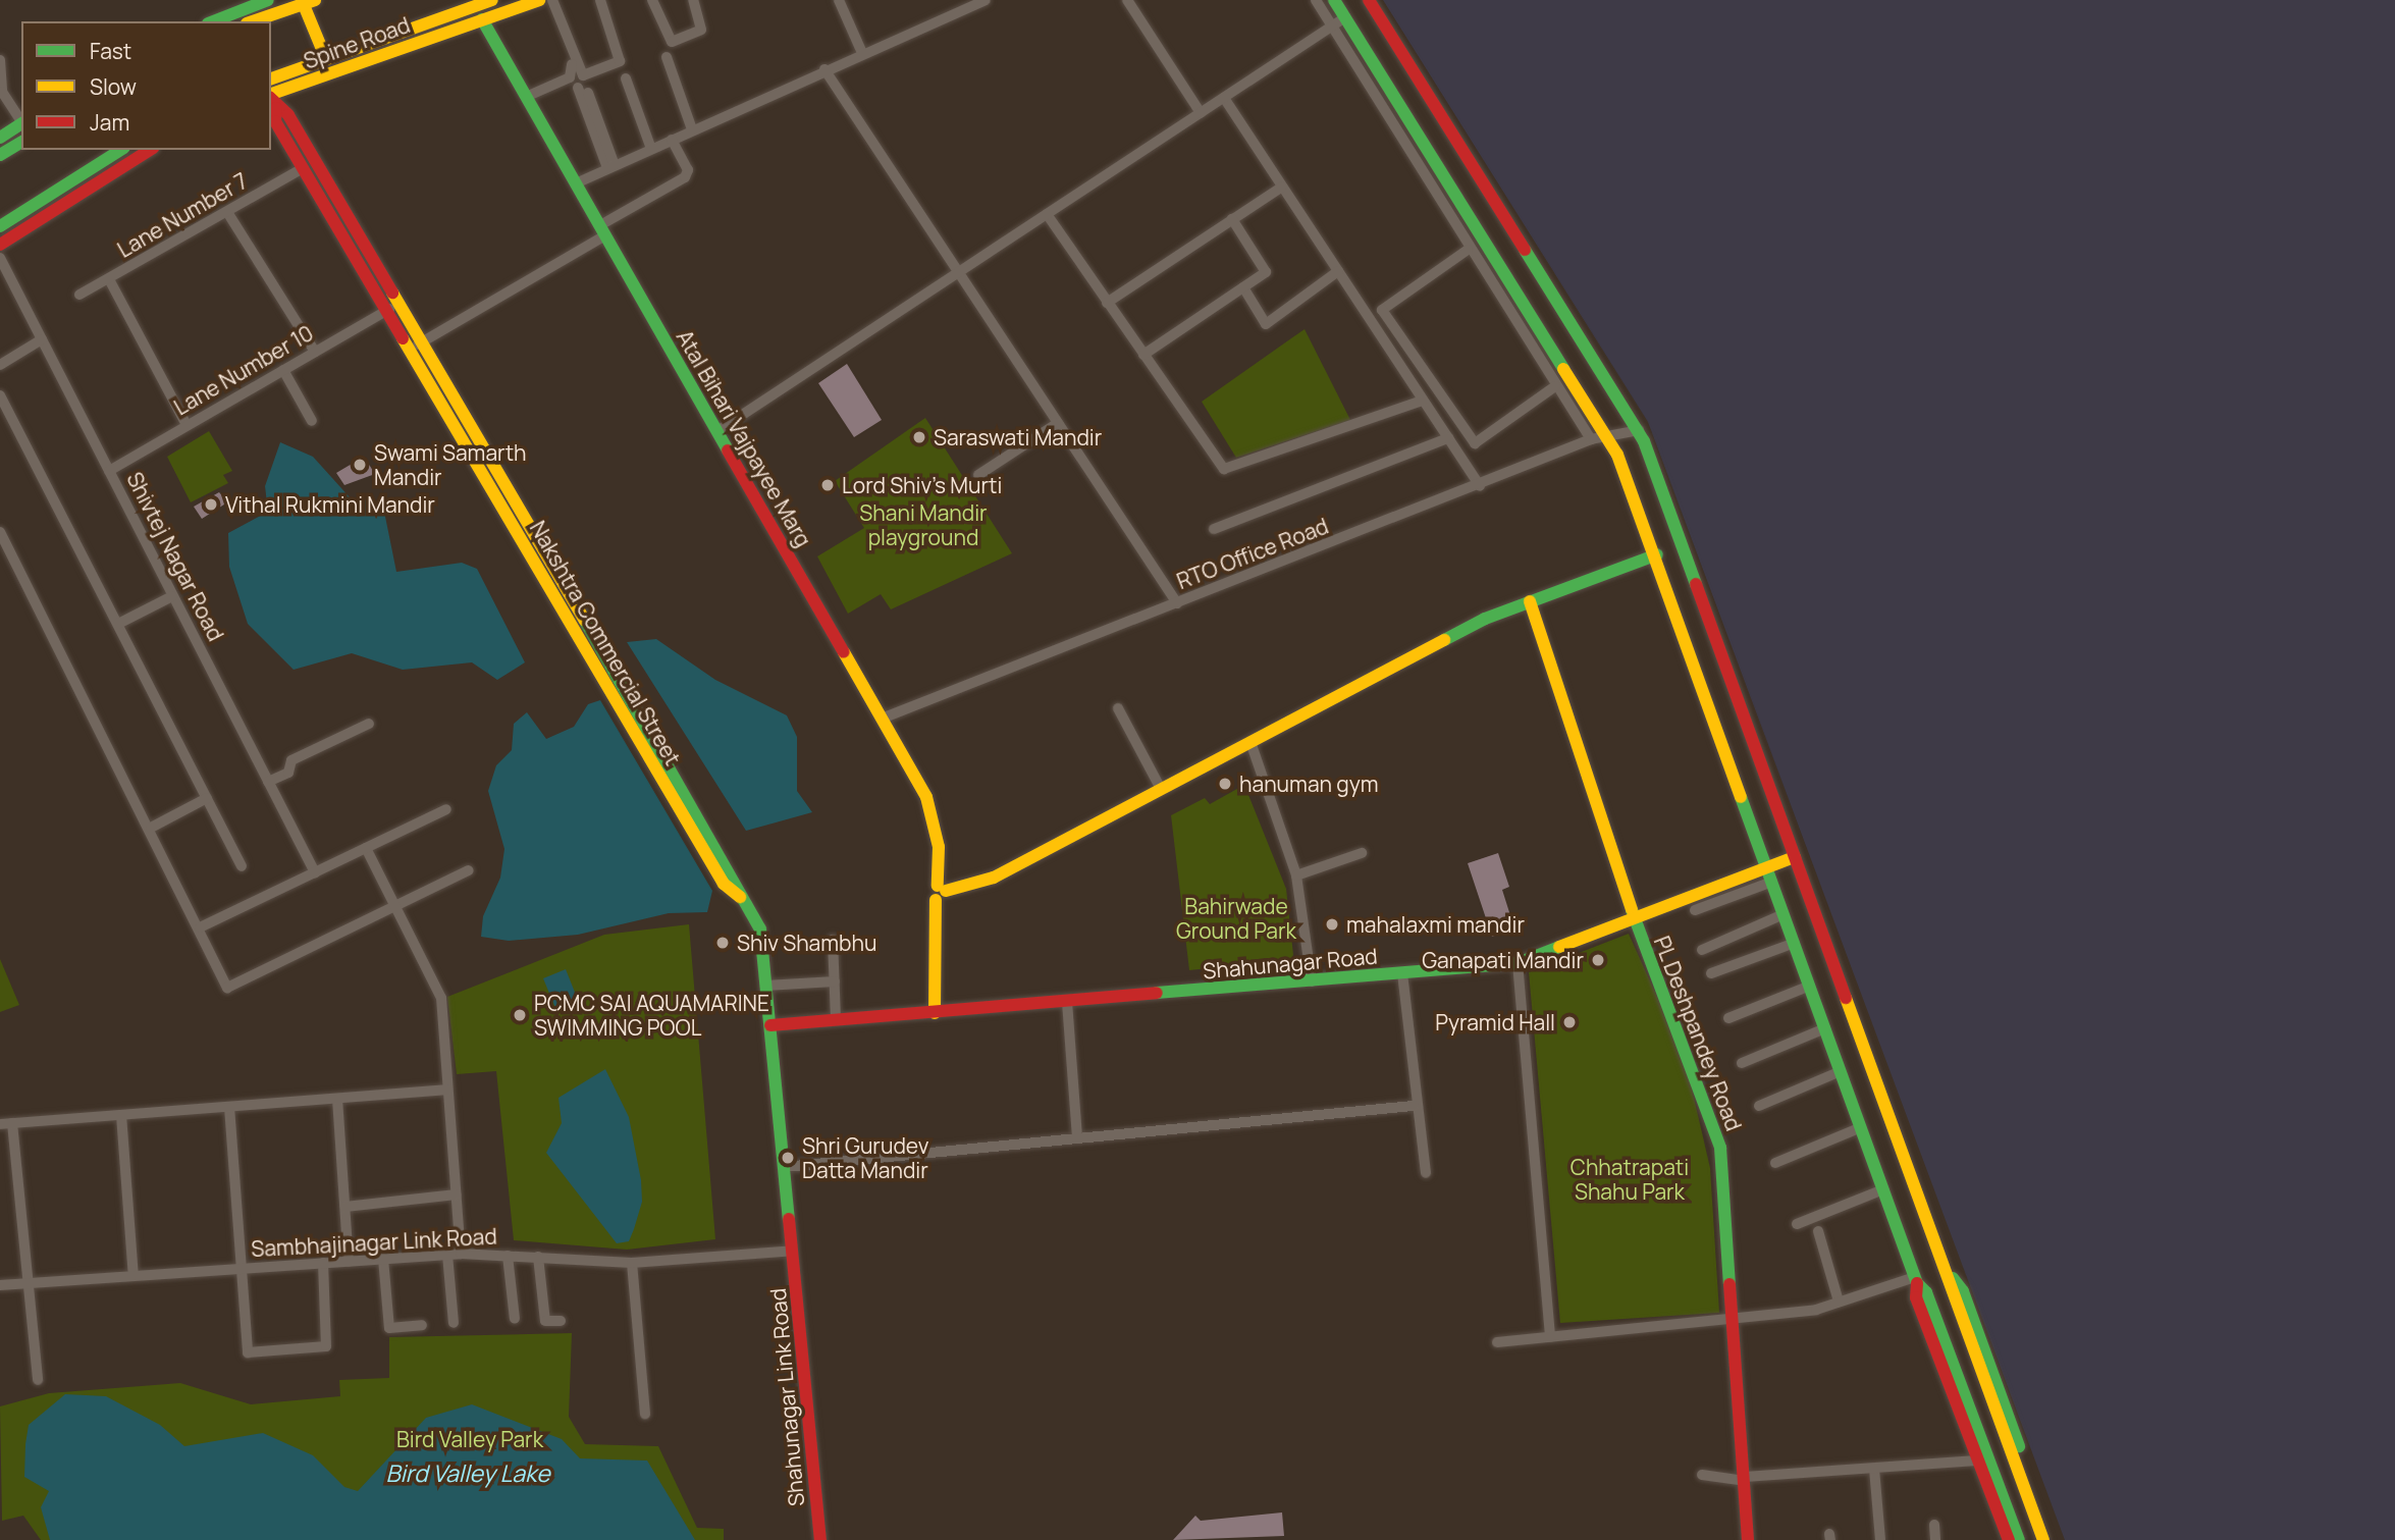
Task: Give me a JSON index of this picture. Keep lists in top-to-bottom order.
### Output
{
  "streets": {
    "street": [
      "Spine Road",
      "Lane Number 7",
      "Lane Number 10",
      "Atal Bihari Vajpayee Marg",
      "RTO Office Road",
      "Shivtej Nagar Road",
      "Nakshtra Commercial Street",
      "Shahunagar Road",
      "PL Deshpandey Road",
      "Sambhajinagar Link Road",
      "Shahunagar Link Road"
    ]
  },
  "crossings": [
    ["Spine Road", "Atal Bihari Vajpayee Marg"],
    ["Spine Road", "Nakshtra Commercial Street"],
    ["Lane Number 7", "Nakshtra Commercial Street"],
    ["Lane Number 10", "Shivtej Nagar Road"],
    ["Lane Number 10", "Nakshtra Commercial Street"],
    ["Atal Bihari Vajpayee Marg", "RTO Office Road"],
    ["Atal Bihari Vajpayee Marg", "Shahunagar Road"],
    ["Nakshtra Commercial Street", "Shahunagar Road"],
    ["Nakshtra Commercial Street", "Sambhajinagar Link Road"],
    ["Nakshtra Commercial Street", "Shahunagar Link Road"],
    ["Shahunagar Road", "PL Deshpandey Road"],
    ["Sambhajinagar Link Road", "Shahunagar Link Road"]
  ],
  "water": ["Bird Valley Lake"],
  "parks": [
    "Shani Mandir playground",
    "Bahirwade Ground Park",
    "Chhatrapati Shahu Park",
    "Bird Valley Park"
  ],
  "places": [
    "Saraswati Mandir",
    "Swami Samarth Mandir",
    "Lord Shiv's Murti",
    "Vithal Rukmini Mandir",
    "hanuman gym",
    "mahalaxmi mandir",
    "Shiv Shambhu",
    "Ganapati Mandir",
    "PCMC SAI AQUAMARINE SWIMMING POOL",
    "Pyramid Hall",
    "Shri Gurudev Datta Mandir"
  ],
  "legend": ["Fast", "Slow", "Jam"]
}
